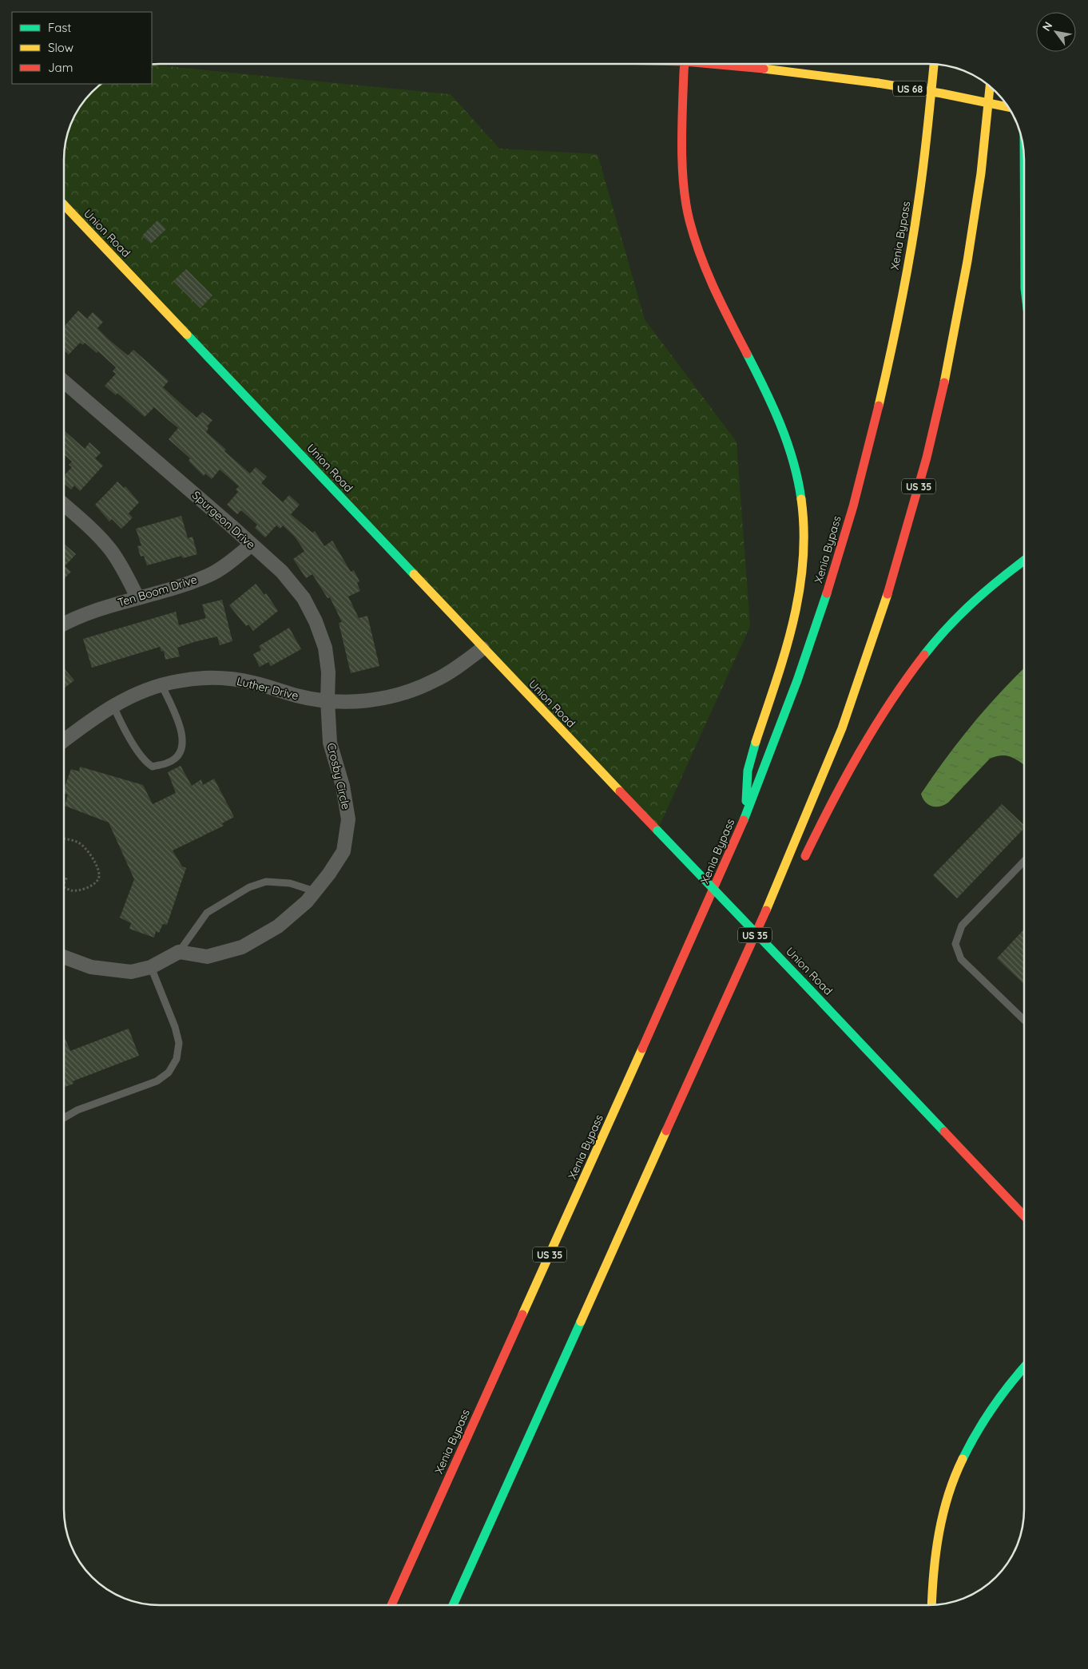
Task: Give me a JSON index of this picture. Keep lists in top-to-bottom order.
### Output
{
  "streets": {
    "main road": [
      "US 68",
      "Union Road",
      "Xenia Bypass",
      "US 35"
    ],
    "street": [
      "Spurgeon Drive",
      "Ten Boom Drive",
      "Luther Drive",
      "Crosby Circle"
    ]
  },
  "crossings": [
    ["Union Road", "Luther Drive"],
    ["Spurgeon Drive", "Ten Boom Drive"],
    ["Spurgeon Drive", "Luther Drive"],
    ["Spurgeon Drive", "Crosby Circle"],
    ["Luther Drive", "Crosby Circle"]
  ],
  "legend": ["Fast", "Slow", "Jam"],
  "north": "top left"
}
